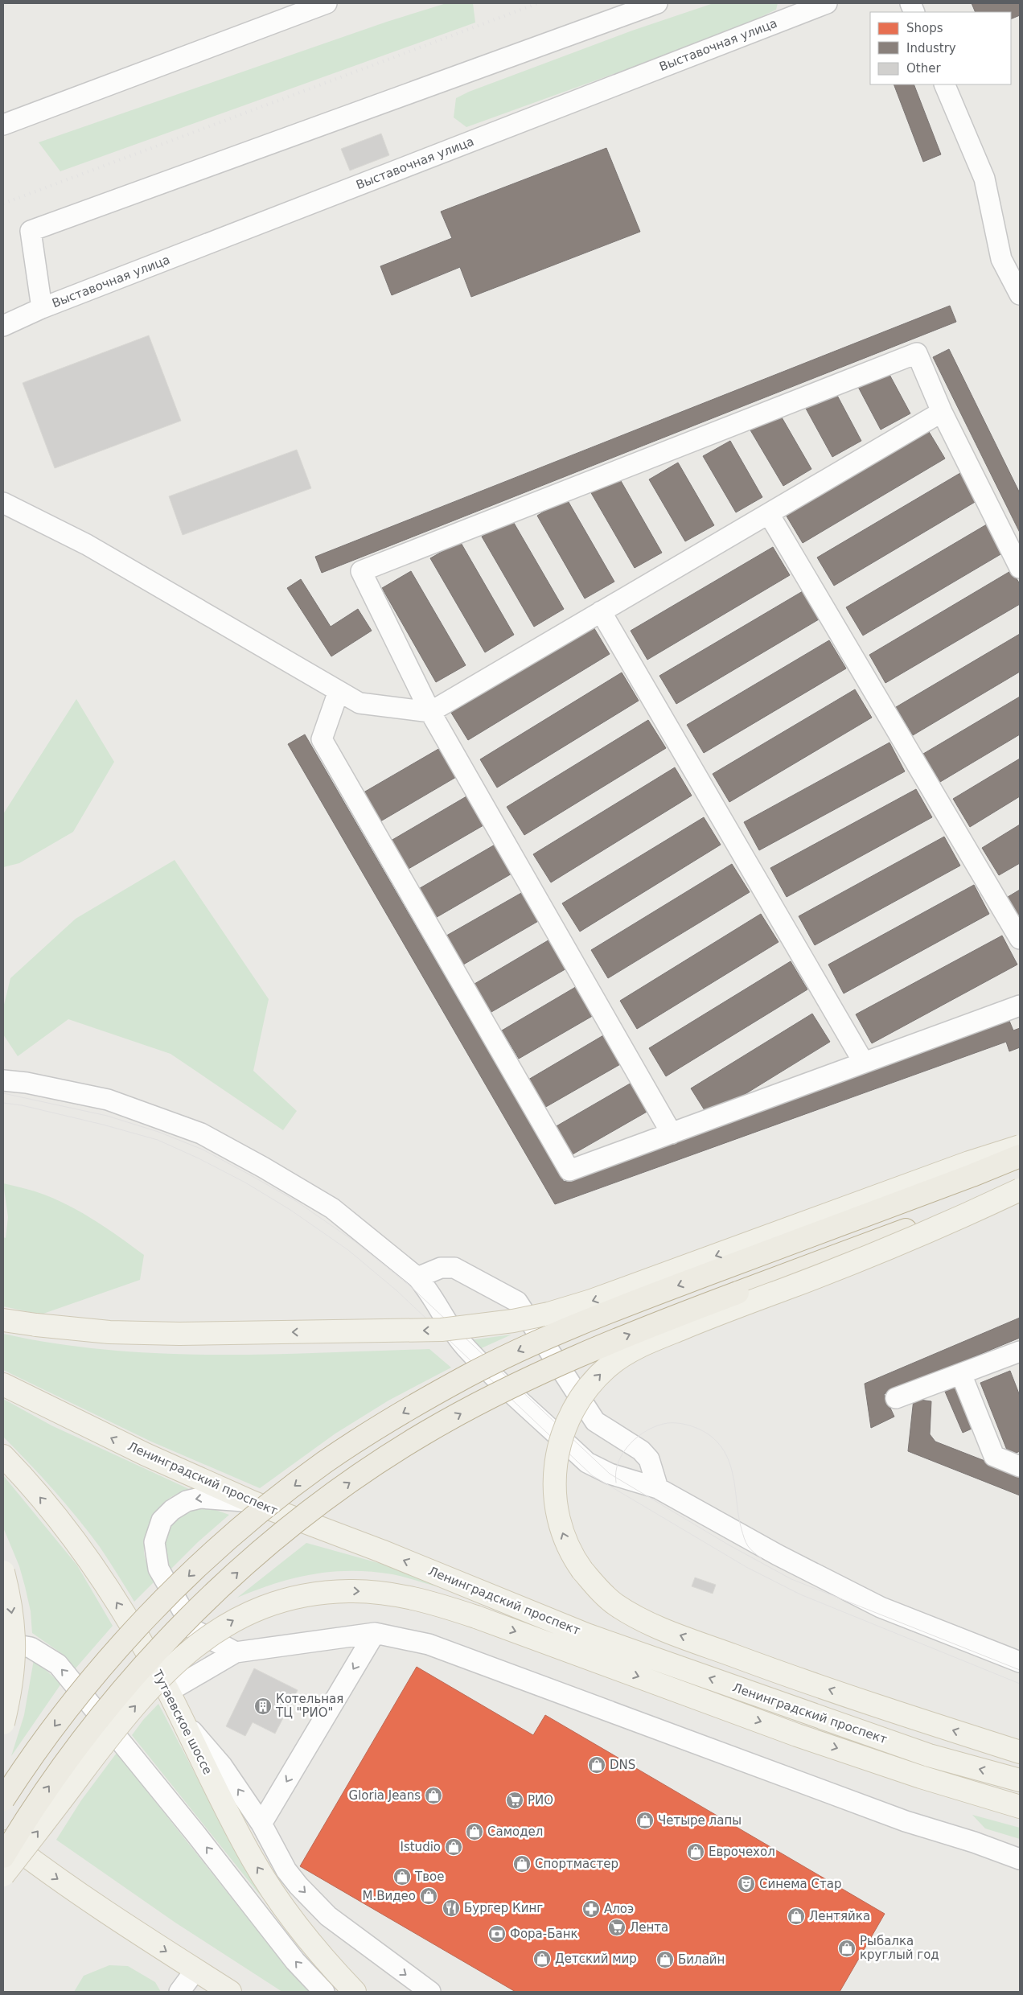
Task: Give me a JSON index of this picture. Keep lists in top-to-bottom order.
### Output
{
  "streets": {
    "main road": ["Ленинградский проспект", "Тутаевское шоссе"],
    "street": ["Выставочная улица"]
  },
  "places": {
    "building": ["Котельная ТЦ \"РИО\""],
    "shop": [
      "DNS",
      "Gloria Jeans",
      "Четыре лапы",
      "Самодел",
      "Istudio",
      "Еврочехол",
      "Спортмастер",
      "Твое",
      "М.Видео",
      "Лентяйка",
      "Рыбалка круглый год",
      "Детский мир",
      "Билайн"
    ],
    "supermarket": ["РИО", "Лента"],
    "theatre": ["Синема Стар"],
    "restaurant": ["Бургер Кинг"],
    "pharmacy": ["Алоэ"],
    "bank": ["Фора-Банк"]
  },
  "legend": ["Shops", "Industry", "Other"]
}
